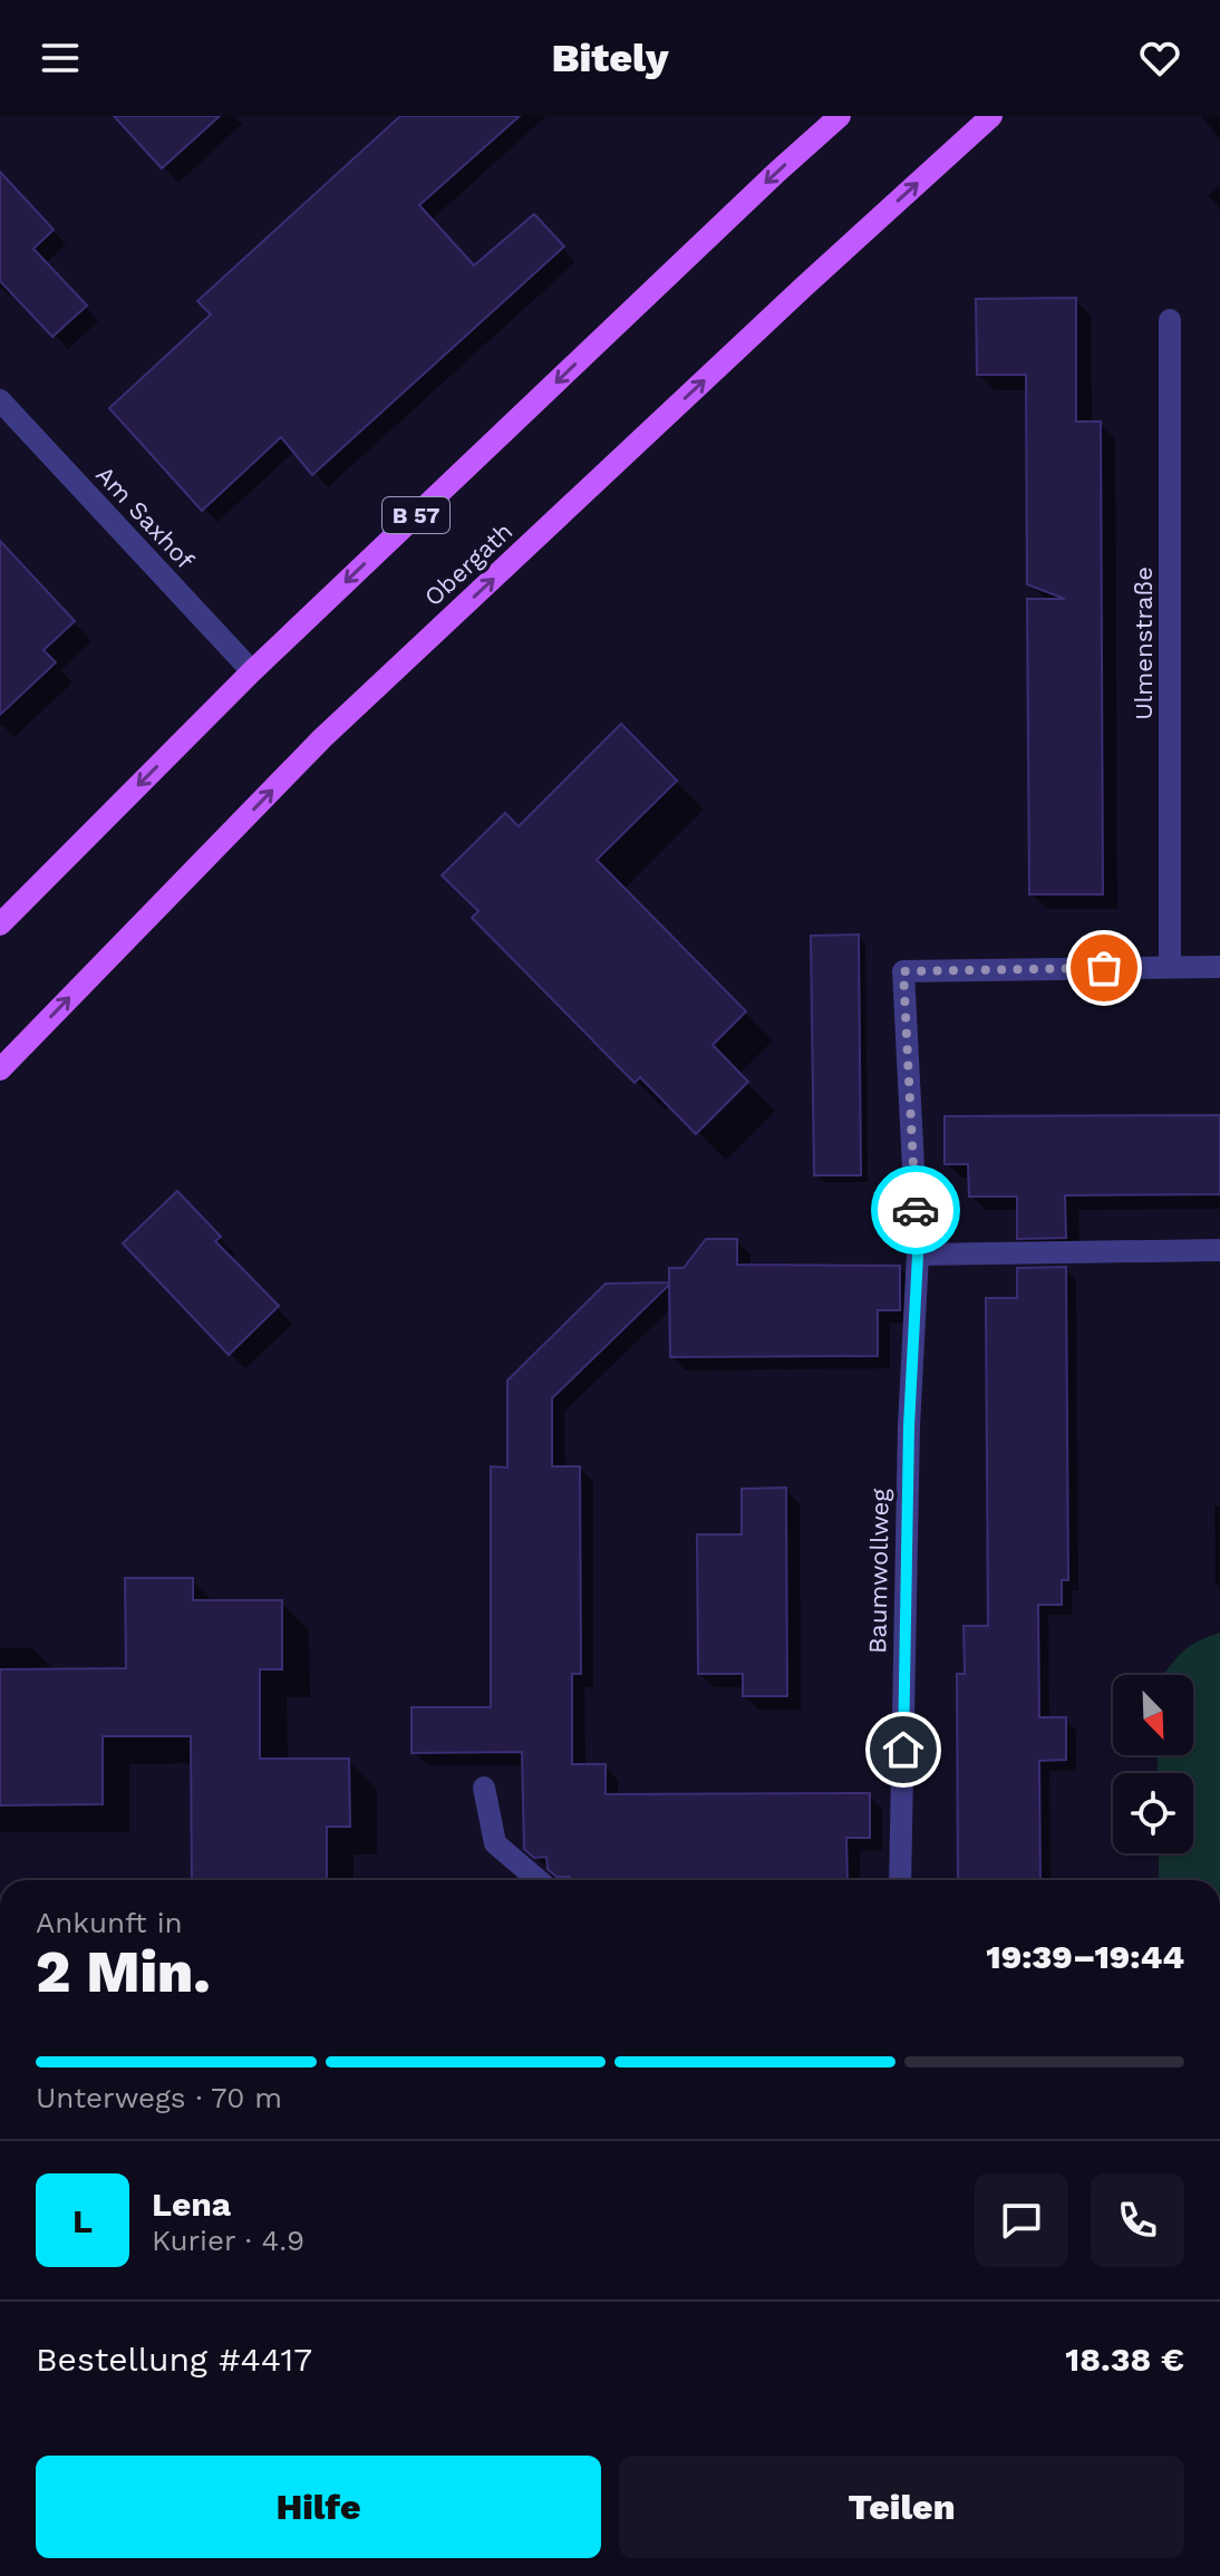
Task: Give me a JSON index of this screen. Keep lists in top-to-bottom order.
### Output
{
  "streets": {
    "main road": ["B 57", "Obergath"],
    "street": ["Am Saxhof", "Ulmenstraße", "Baumwollweg"]
  },
  "crossings": [
    ["B 57", "Am Saxhof"],
    ["Ulmenstraße", "Baumwollweg"]
  ],
  "north": "bottom right",
  "page": {
    "header": "Bitely",
    "heading": ["2 Min.", "Ankunft in", "19:39–19:44"],
    "panel": [
      "Lena",
      "Kurier · 4.9",
      "Bestellung #4417",
      "18.38 €"
    ],
    "bar": "Unterwegs · 70 m",
    "round": "L",
    "buttons": ["Hilfe", "Teilen"]
  }
}
